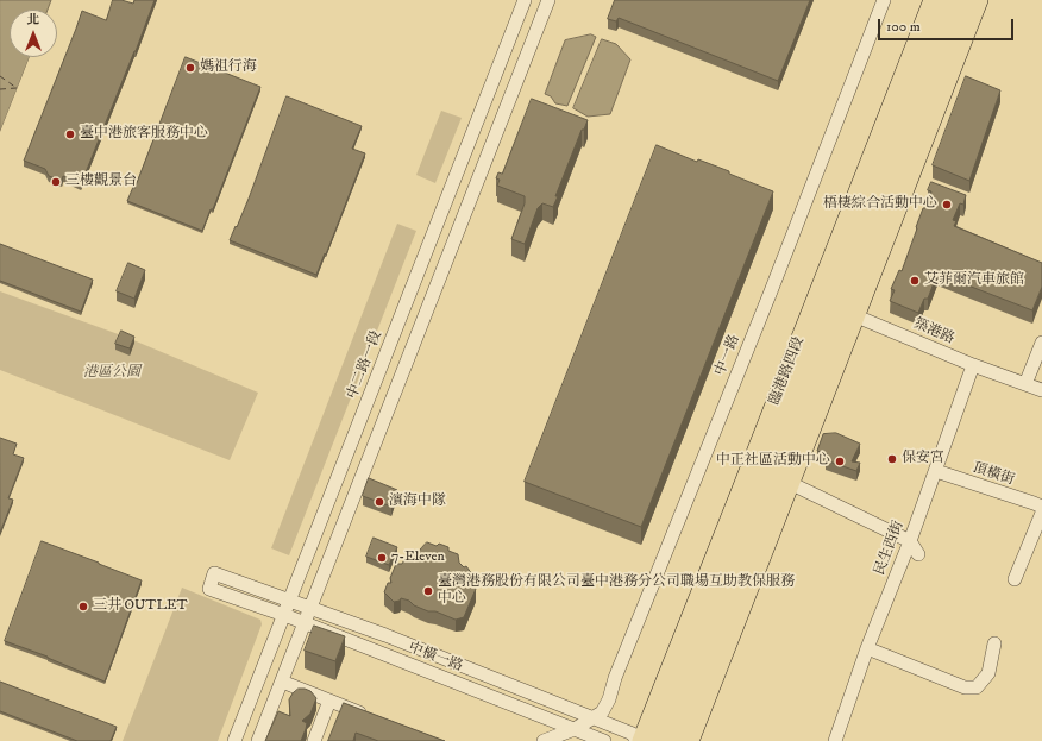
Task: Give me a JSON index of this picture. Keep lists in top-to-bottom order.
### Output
{
  "streets": {
    "main road": ["臨港路四段"],
    "street": [
      "築港路",
      "中一路",
      "中二路一段",
      "頂橫街",
      "民生西街",
      "中橫一路"
    ]
  },
  "crossings": [
    ["築港路", "臨港路四段"],
    ["築港路", "民生西街"],
    ["中一路", "中橫一路"],
    ["中二路一段", "中橫一路"],
    ["頂橫街", "民生西街"]
  ],
  "parks": ["港區公園"],
  "places": [
    "媽祖行海",
    "臺中港旅客服務中心",
    "三樓觀景台",
    "梧棲綜合活動中心",
    "艾菲爾汽車旅館",
    "保安宮",
    "中正社區活動中心",
    "濱海中隊",
    "7-Eleven",
    "臺灣港務股份有限公司臺中港務分公司職場互助教保服務 中心",
    "三井 OUTLET"
  ],
  "scale_bar": "100 m",
  "north": "top"
}
